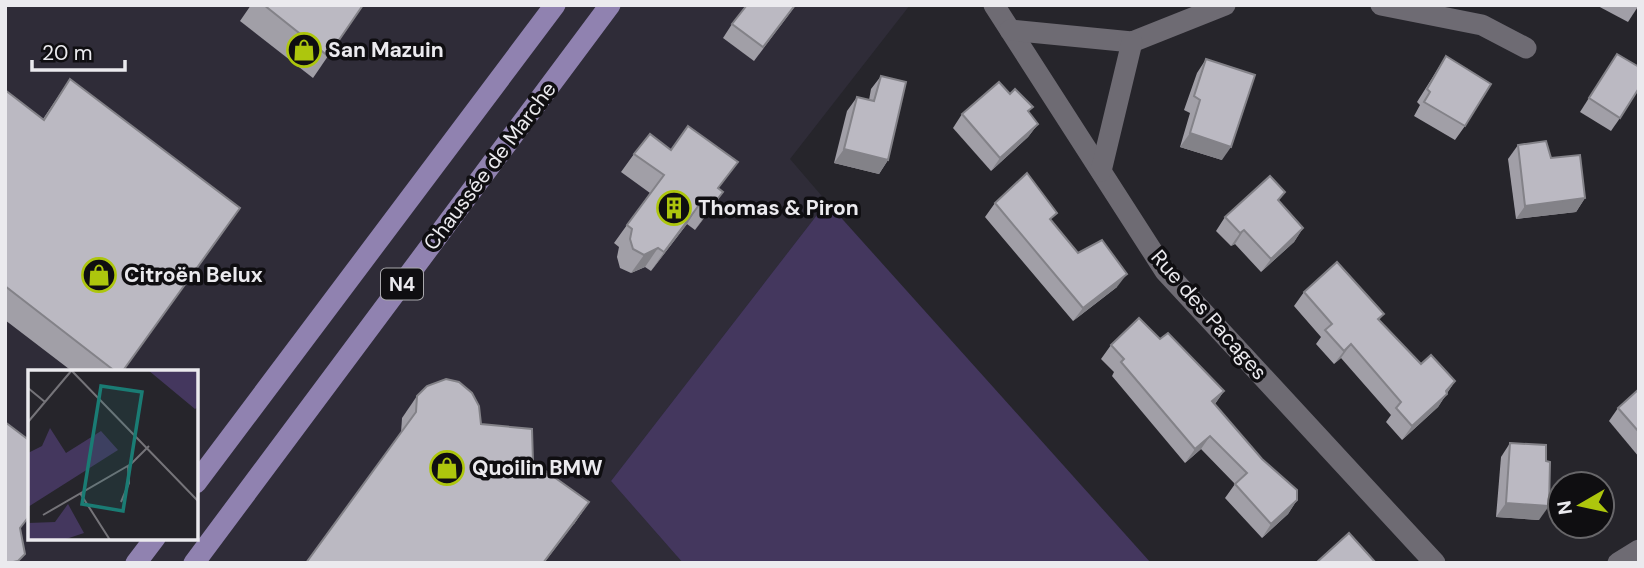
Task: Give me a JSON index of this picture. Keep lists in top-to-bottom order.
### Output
{
  "streets": {
    "main road": ["Chaussée de Marche", "N4"],
    "street": ["Rue des Pacages"]
  },
  "places": {
    "shop": ["San Mazuin", "Citroën Belux", "Quoilin BMW"],
    "building": ["Thomas & Piron"]
  },
  "scale_bar": "20 m",
  "north": "left"
}
